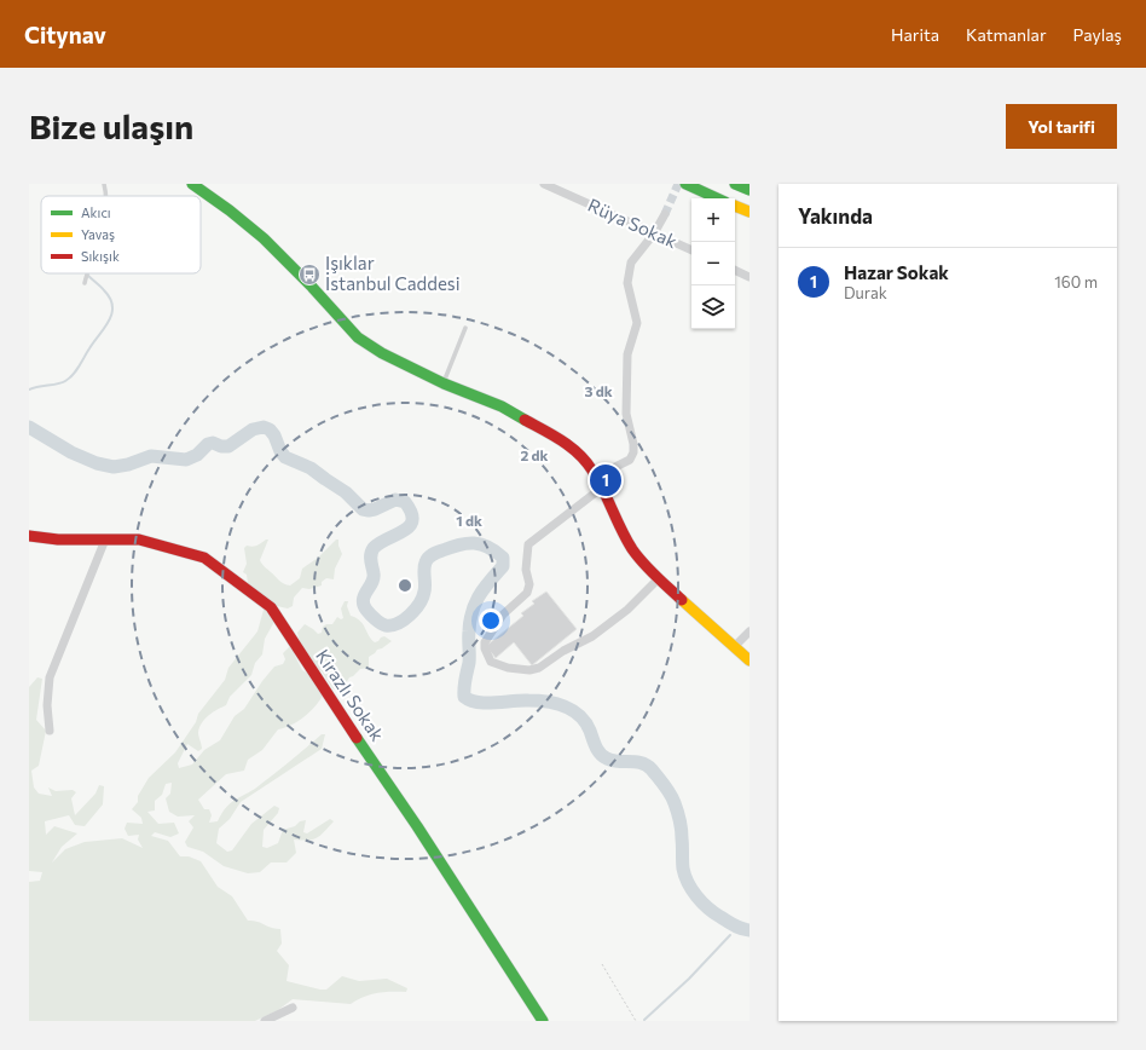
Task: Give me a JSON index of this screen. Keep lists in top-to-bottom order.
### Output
{
  "streets": {
    "main road": ["Kirazlı Sokak"],
    "street": ["Rüya Sokak"]
  },
  "places": {
    "bus stop": ["Işıklar İstanbul Caddesi"]
  },
  "legend": ["Akıcı", "Yavaş", "Sıkışık"],
  "page": {
    "header": "Citynav",
    "nav": ["Harita", "Katmanlar", "Paylaş"],
    "buttons": "Yol tarifi",
    "title": "Bize ulaşın",
    "heading": "Yakında",
    "map_buttons": ["+", "−"],
    "list": [
      {
        "mark": "1",
        "name": "Hazar Sokak",
        "note": "Durak",
        "value": "160 m"
      }
    ],
    "pins": "1"
  },
  "rings": ["3 dk", "2 dk", "1 dk"]
}
